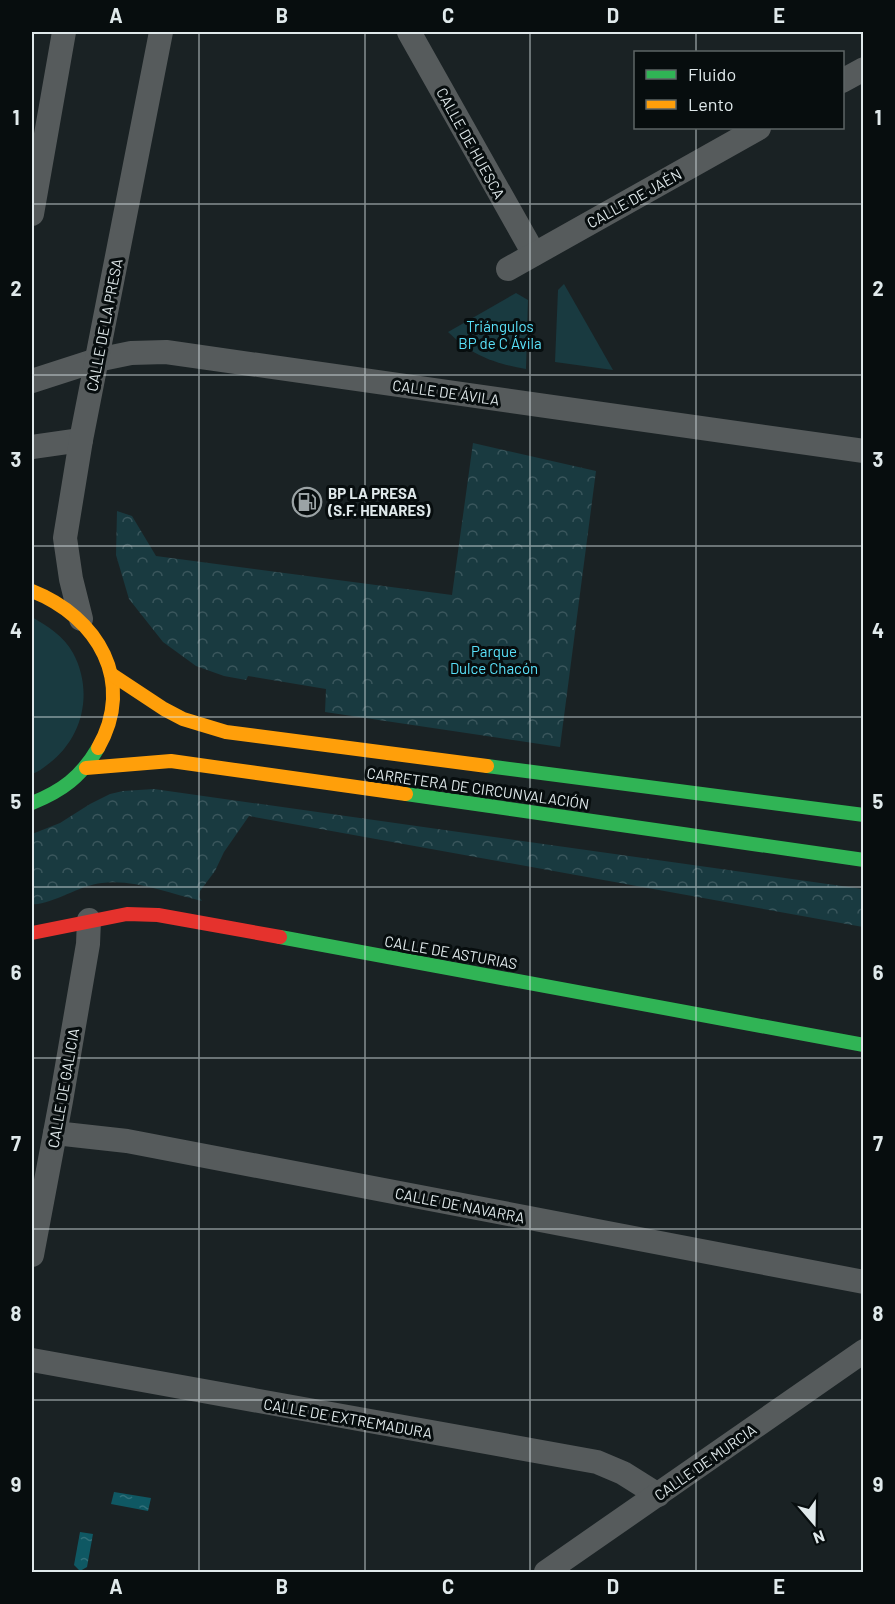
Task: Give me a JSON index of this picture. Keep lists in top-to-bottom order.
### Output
{
  "streets": {
    "main road": ["CARRETERA DE CIRCUNVALACIÓN", "CALLE DE ASTURIAS"],
    "street": [
      "CALLE DE HUESCA",
      "CALLE DE JAÉN",
      "CALLE DE LA PRESA",
      "CALLE DE ÁVILA",
      "CALLE DE GALICIA",
      "CALLE DE NAVARRA",
      "CALLE DE EXTREMADURA",
      "CALLE DE MURCIA"
    ]
  },
  "crossings": [
    ["CALLE DE HUESCA", "CALLE DE JAÉN"],
    ["CALLE DE LA PRESA", "CALLE DE ÁVILA"],
    ["CALLE DE ASTURIAS", "CALLE DE GALICIA"],
    ["CALLE DE GALICIA", "CALLE DE NAVARRA"],
    ["CALLE DE EXTREMADURA", "CALLE DE MURCIA"]
  ],
  "parks": ["Triángulos BP de C Ávila", "Parque Dulce Chacón"],
  "places": {
    "fuel station": ["BP LA PRESA (S.F. HENARES)"]
  },
  "legend": ["Fluido", "Lento"],
  "north": "bottom",
  "grid": {
    "columns": [
      "A",
      "B",
      "C",
      "D",
      "E"
    ],
    "rows": [
      "1",
      "2",
      "3",
      "4",
      "5",
      "6",
      "7",
      "8",
      "9"
    ]
  }
}
